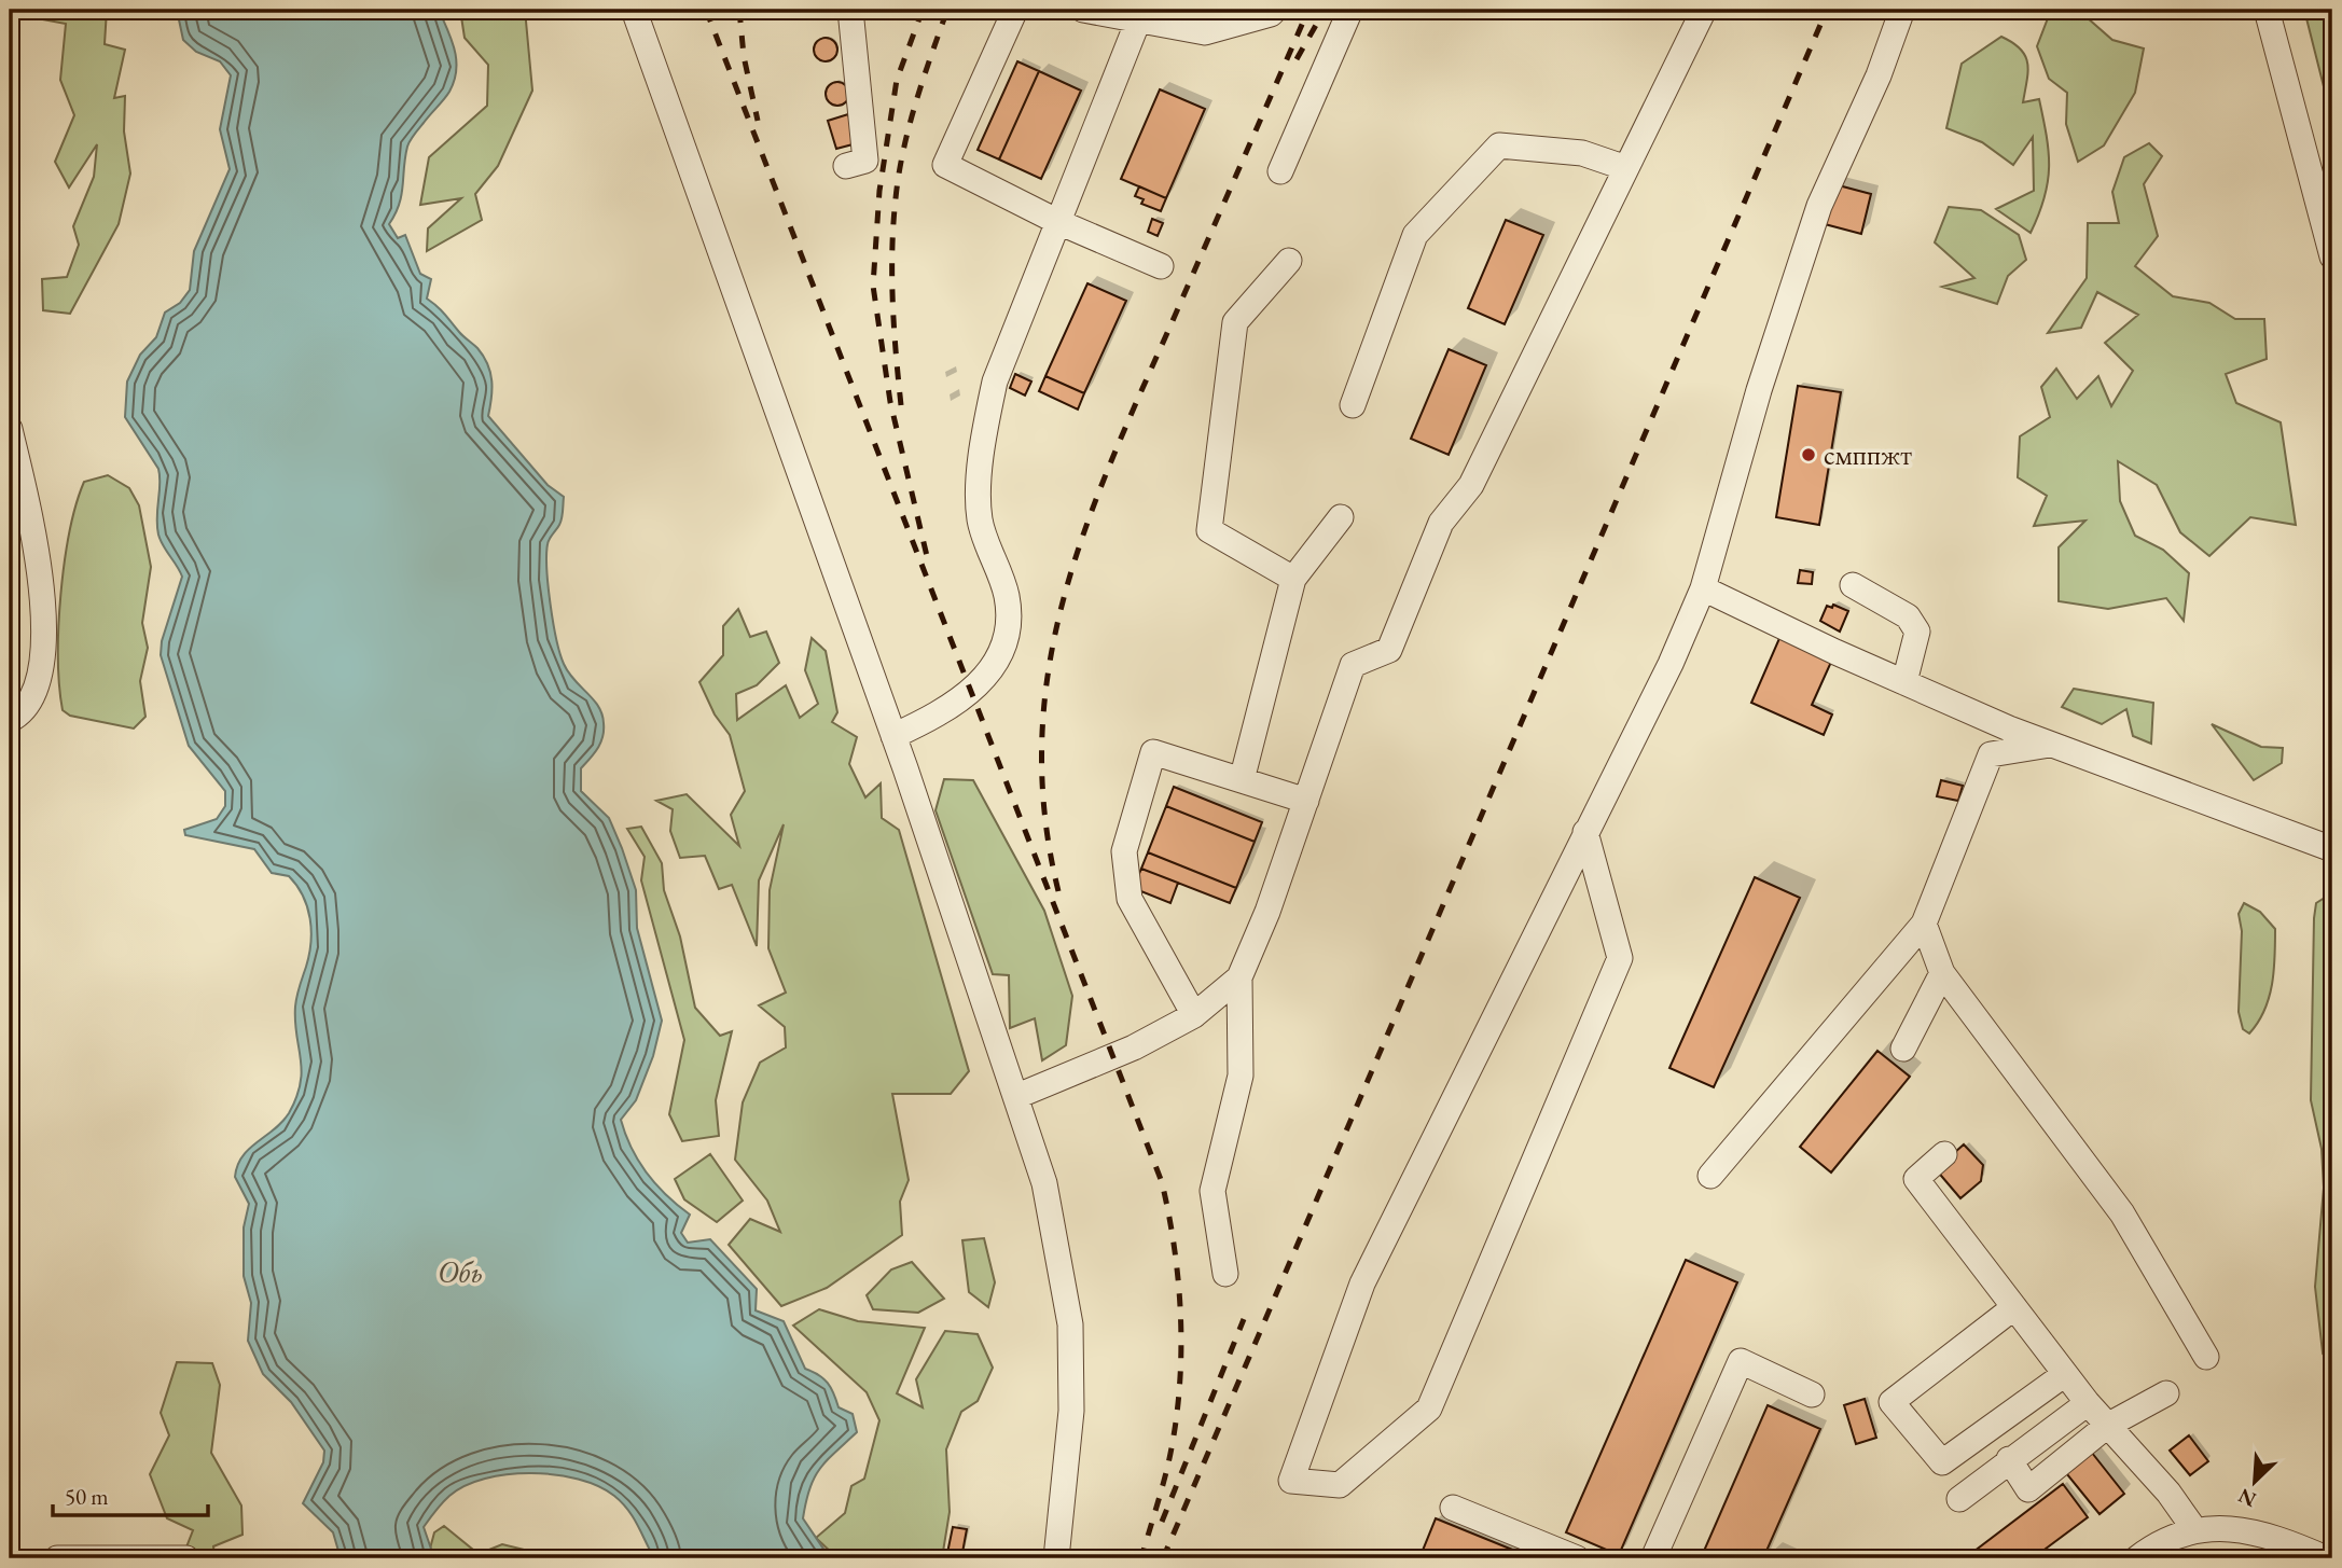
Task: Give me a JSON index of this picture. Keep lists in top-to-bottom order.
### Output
{
  "water": ["Обь"],
  "places": ["смппжт"],
  "scale_bar": "50 m",
  "north": "bottom left"
}
